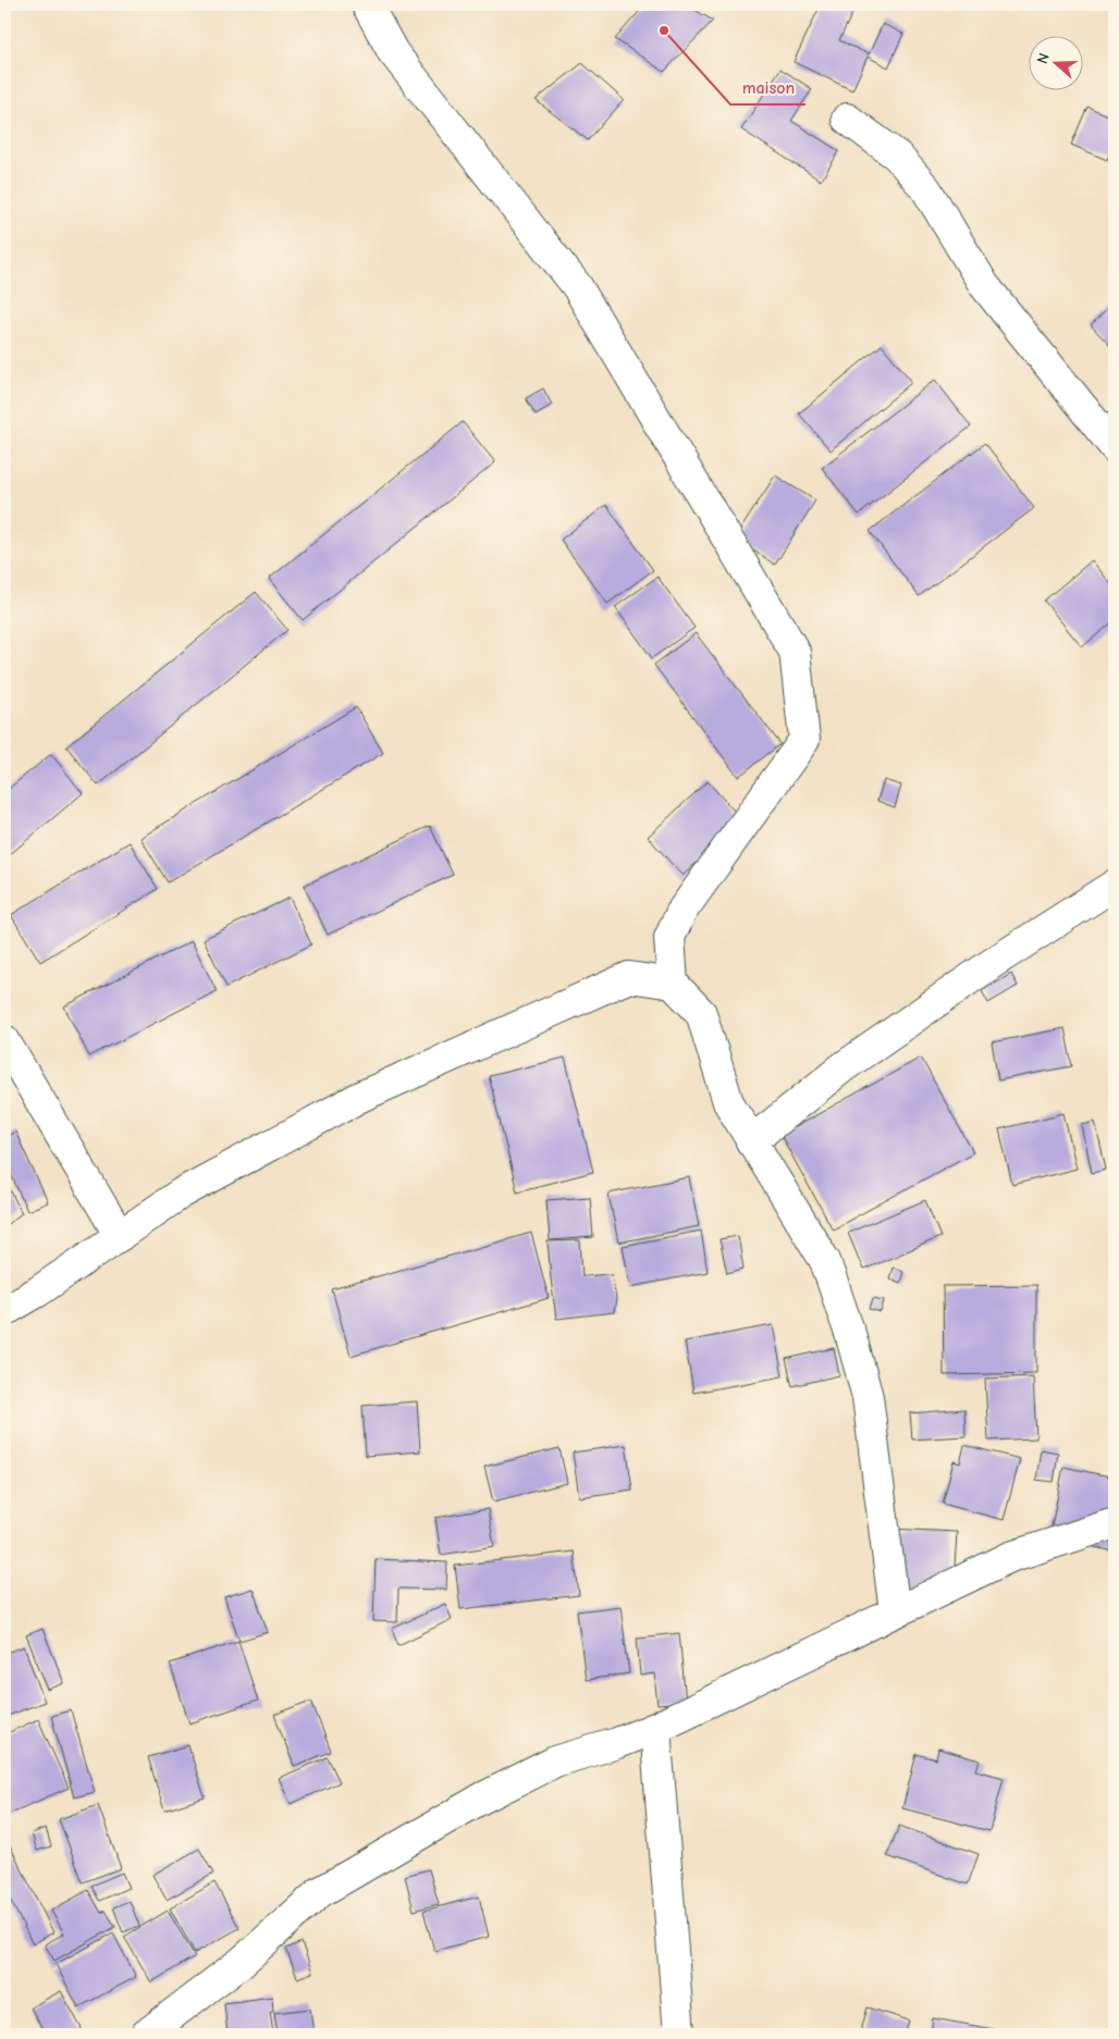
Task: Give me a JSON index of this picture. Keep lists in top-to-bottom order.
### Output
{
  "places": ["maison"],
  "north": "left"
}
